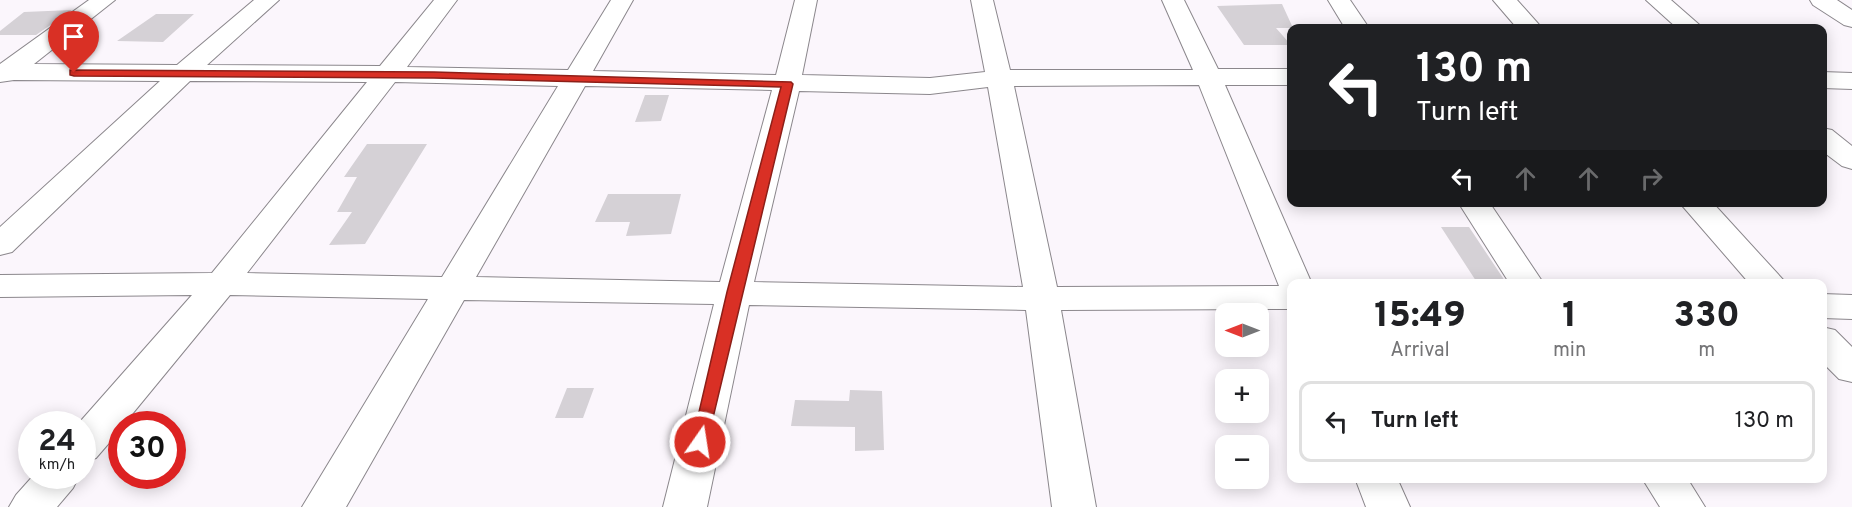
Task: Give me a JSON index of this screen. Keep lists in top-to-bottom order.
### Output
{
  "north": "left",
  "page": {
    "turn": ["130 m", "Turn left"],
    "eta": [
      "15:49",
      "Arrival",
      "1",
      "min",
      "330",
      "m"
    ],
    "map_buttons": ["+", "−"],
    "list": [
      {
        "name": "Turn left",
        "value": "130 m"
      }
    ],
    "speed": "24 km/h",
    "limit": "30"
  }
}
